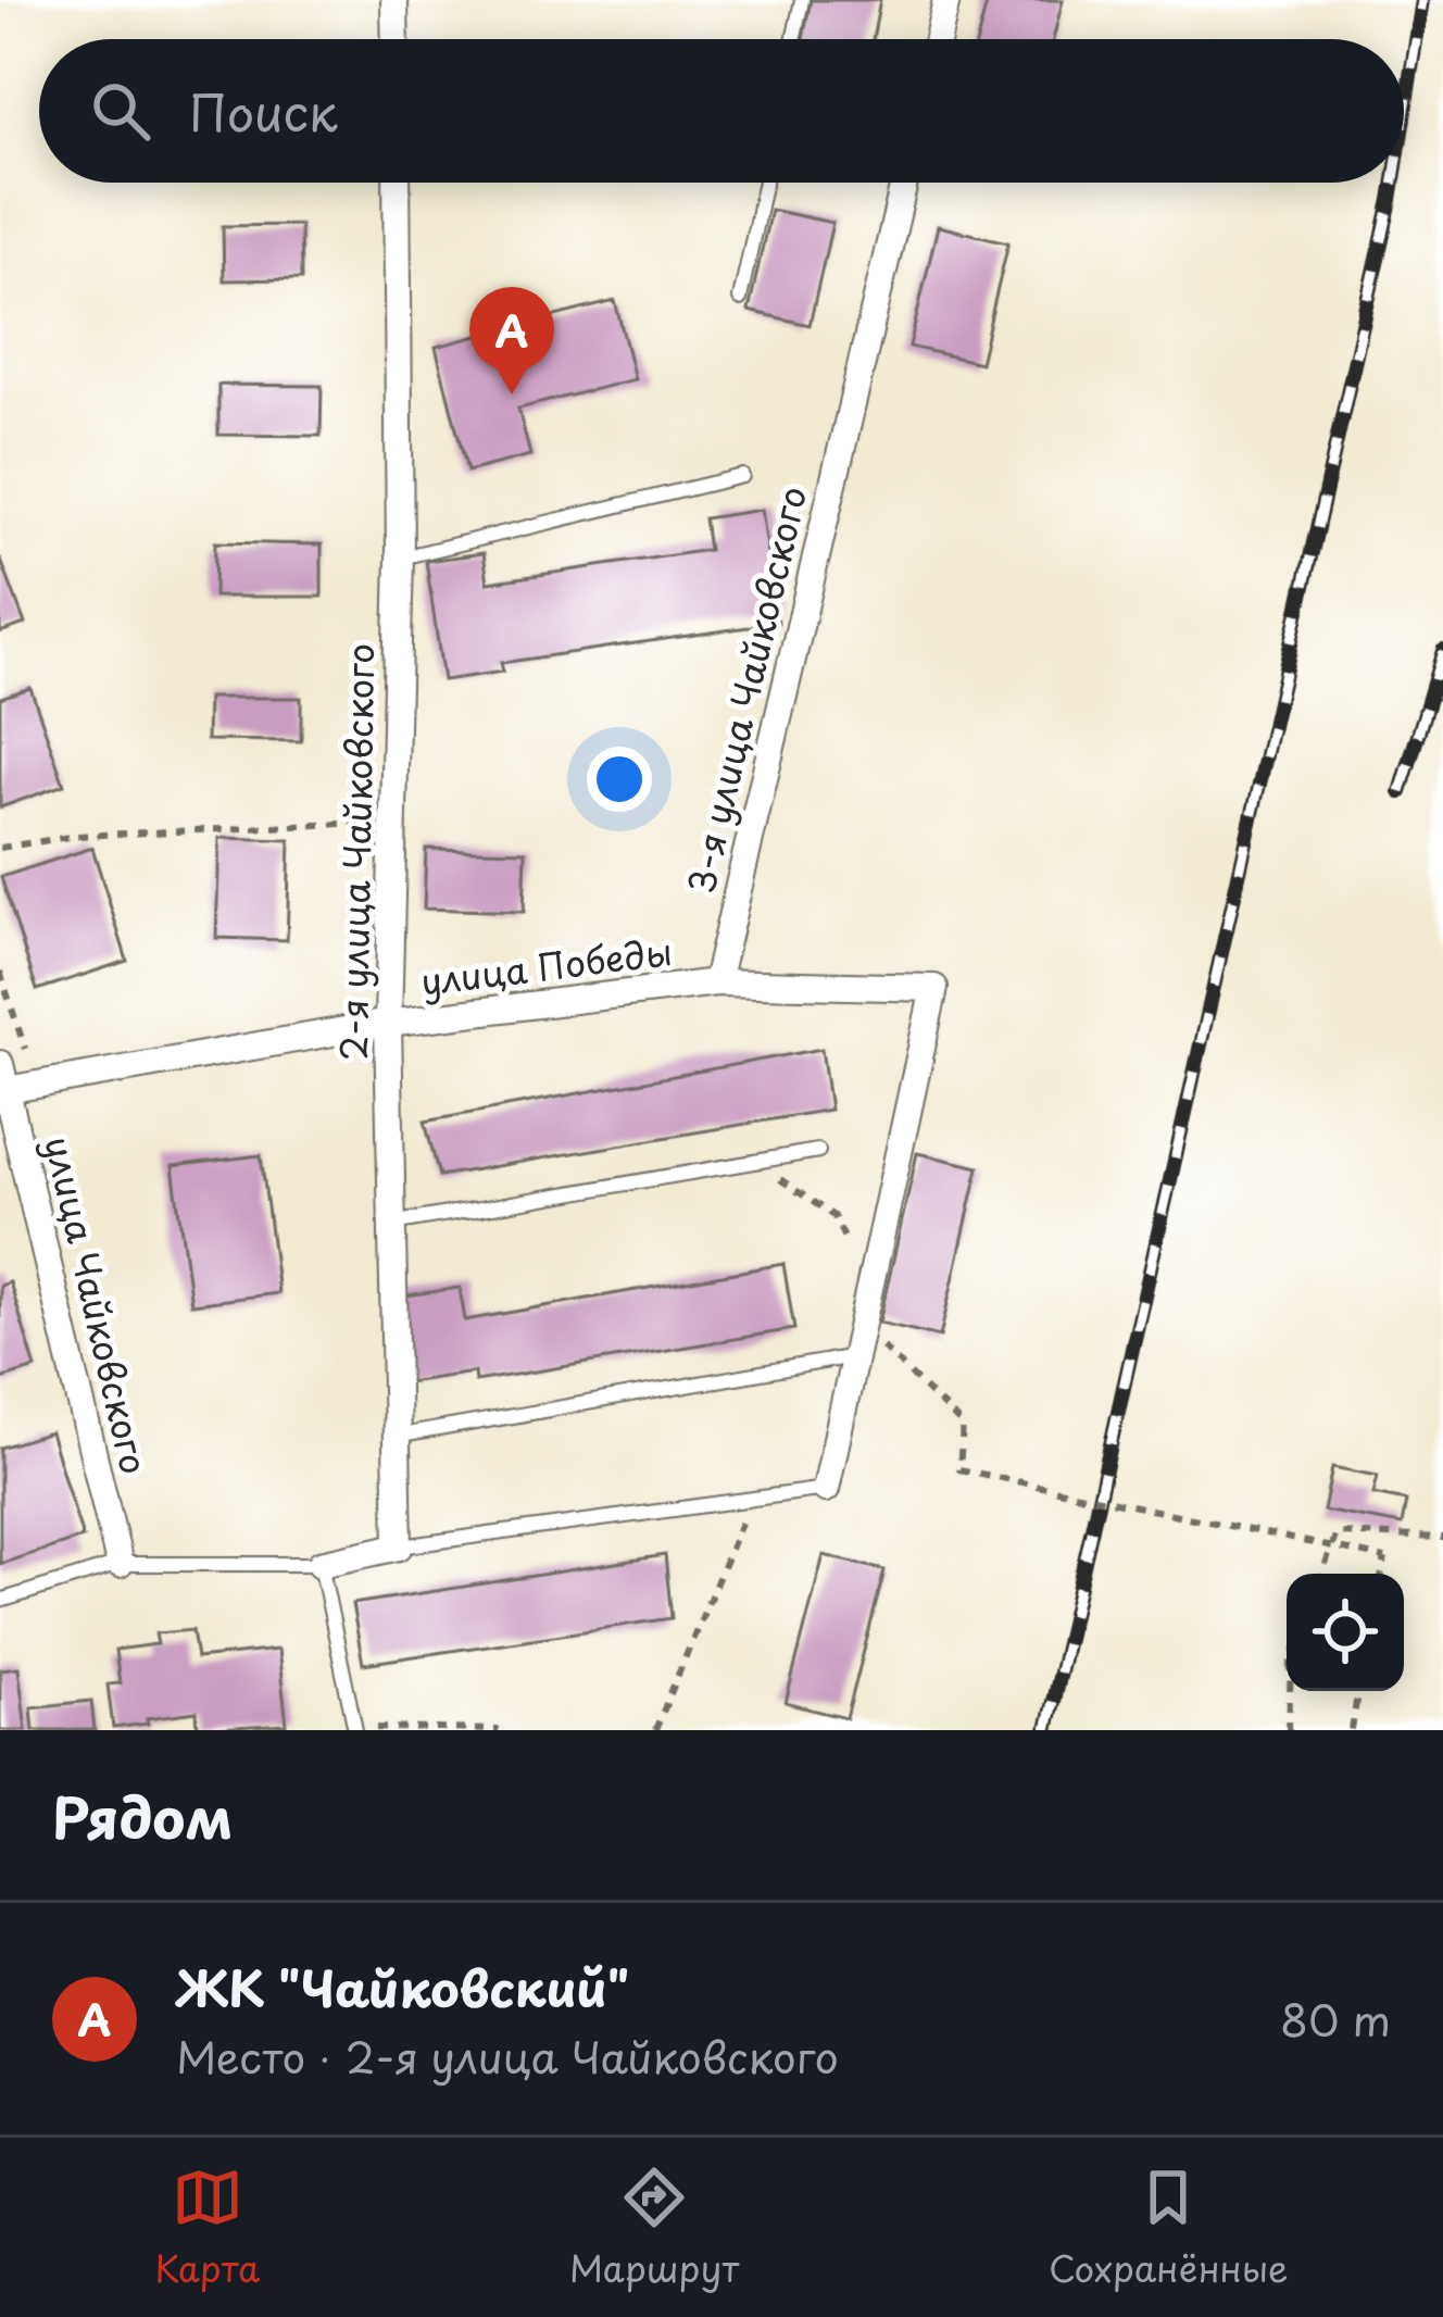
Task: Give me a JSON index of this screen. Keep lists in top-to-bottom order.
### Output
{
  "streets": {
    "street": [
      "3-я улица Чайковского",
      "2-я улица Чайковского",
      "улица Победы",
      "улица Чайковского"
    ]
  },
  "crossings": [
    ["3-я улица Чайковского", "улица Победы"],
    ["2-я улица Чайковского", "улица Победы"],
    ["улица Победы", "улица Чайковского"]
  ],
  "page": {
    "search": "Поиск",
    "pins": "A",
    "heading": "Рядом",
    "list": [
      {
        "mark": "A",
        "name": "ЖК \"Чайковский\"",
        "note": "Место · 2-я улица Чайковского",
        "value": "80 m"
      }
    ],
    "nav": ["Карта", "Маршрут", "Сохранённые"]
  }
}
